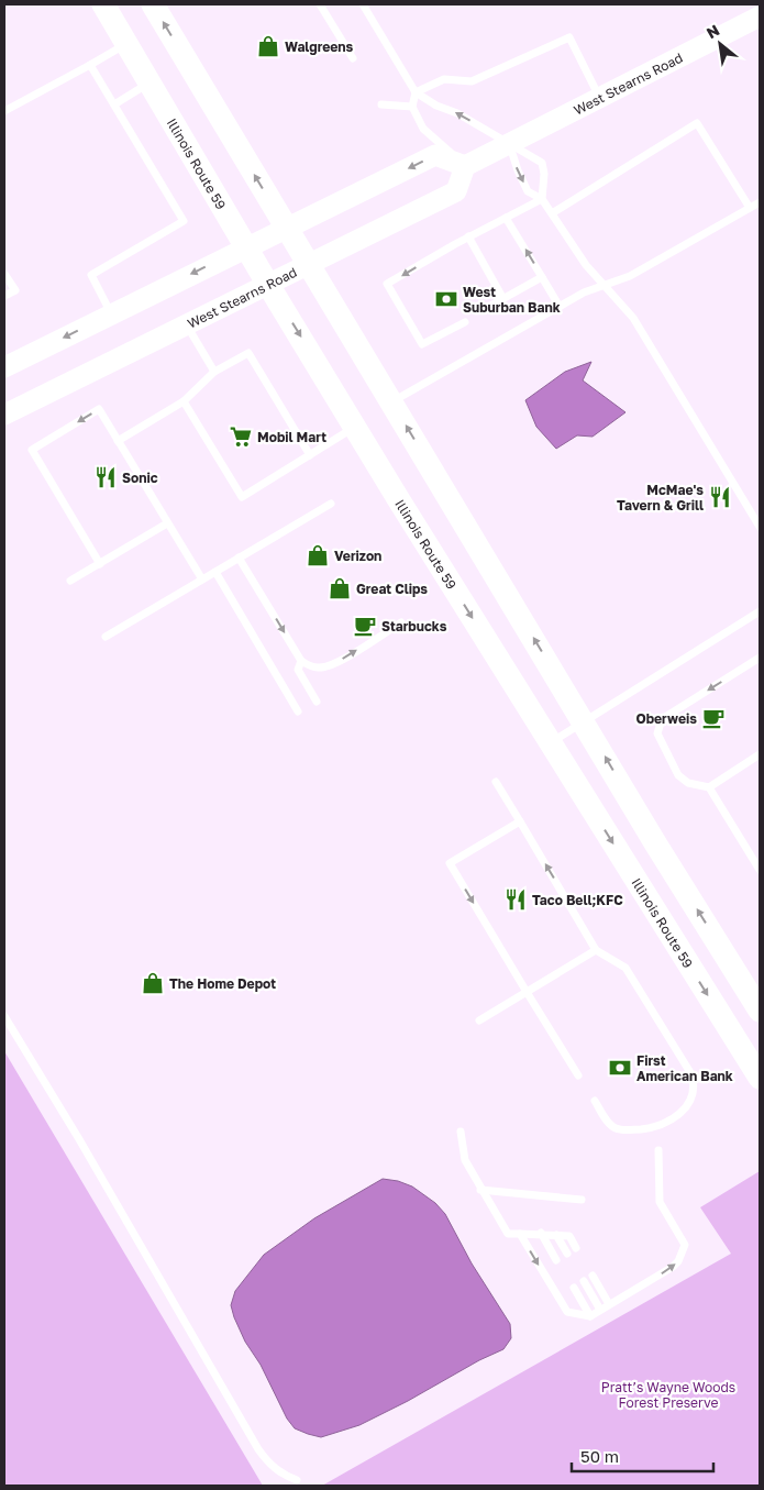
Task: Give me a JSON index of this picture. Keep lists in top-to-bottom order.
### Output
{
  "streets": {
    "main road": ["West Stearns Road", "Illinois Route 59"]
  },
  "crossings": [
    ["West Stearns Road", "Illinois Route 59"]
  ],
  "parks": ["Pratt’s Wayne Woods Forest Preserve"],
  "places": {
    "shop": [
      "Walgreens",
      "Verizon",
      "Great Clips",
      "The Home Depot"
    ],
    "bank": ["West Suburban Bank", "First American Bank"],
    "supermarket": ["Mobil Mart"],
    "restaurant": ["Sonic", "McMae's Tavern & Grill", "Taco Bell;KFC"],
    "cafe": ["Starbucks", "Oberweis"]
  },
  "scale_bar": "50 m",
  "north": "top left"
}
